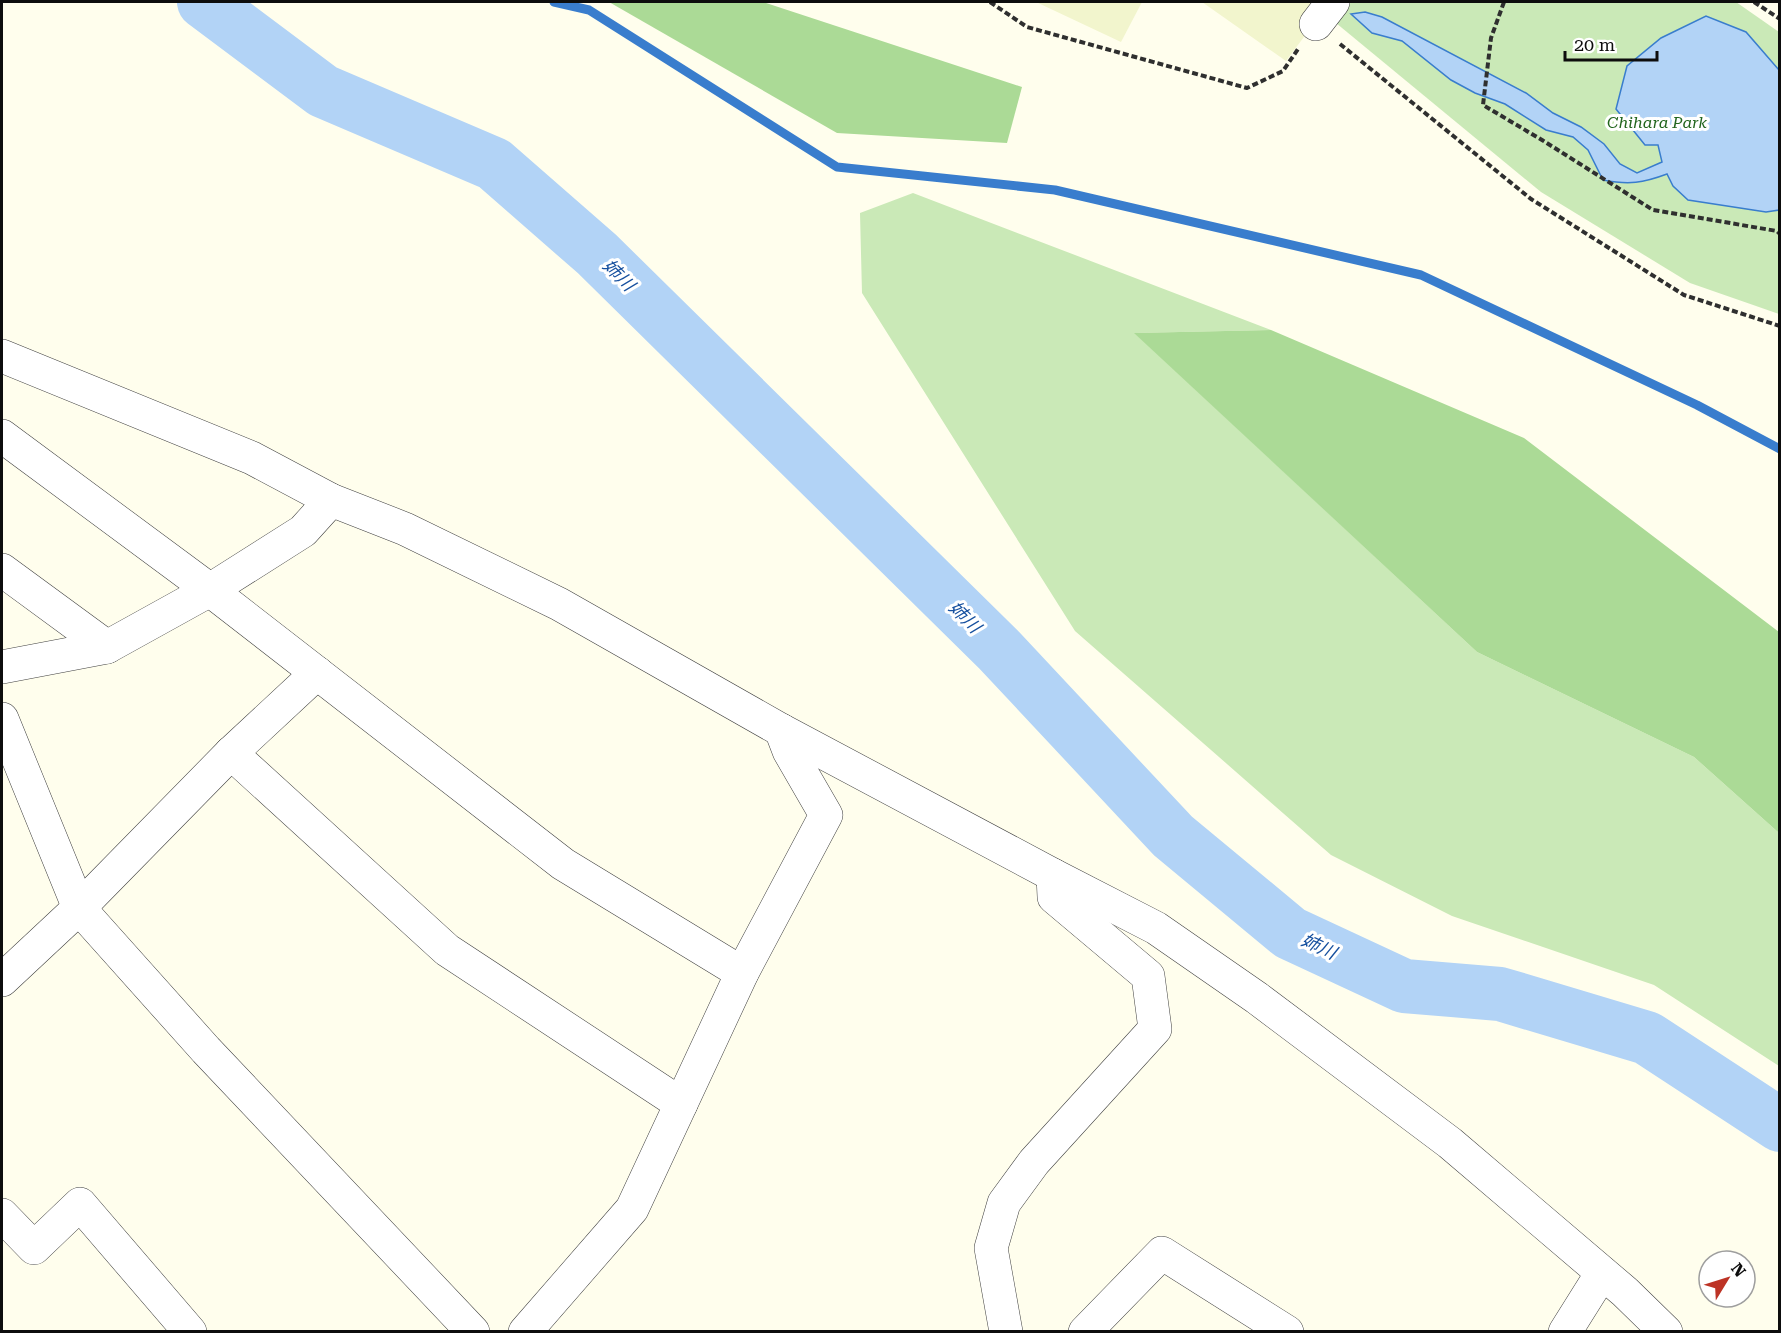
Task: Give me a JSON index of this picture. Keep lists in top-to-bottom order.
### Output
{
  "water": ["姉川"],
  "parks": ["Chihara Park"],
  "scale_bar": "20 m",
  "north": "top right"
}
